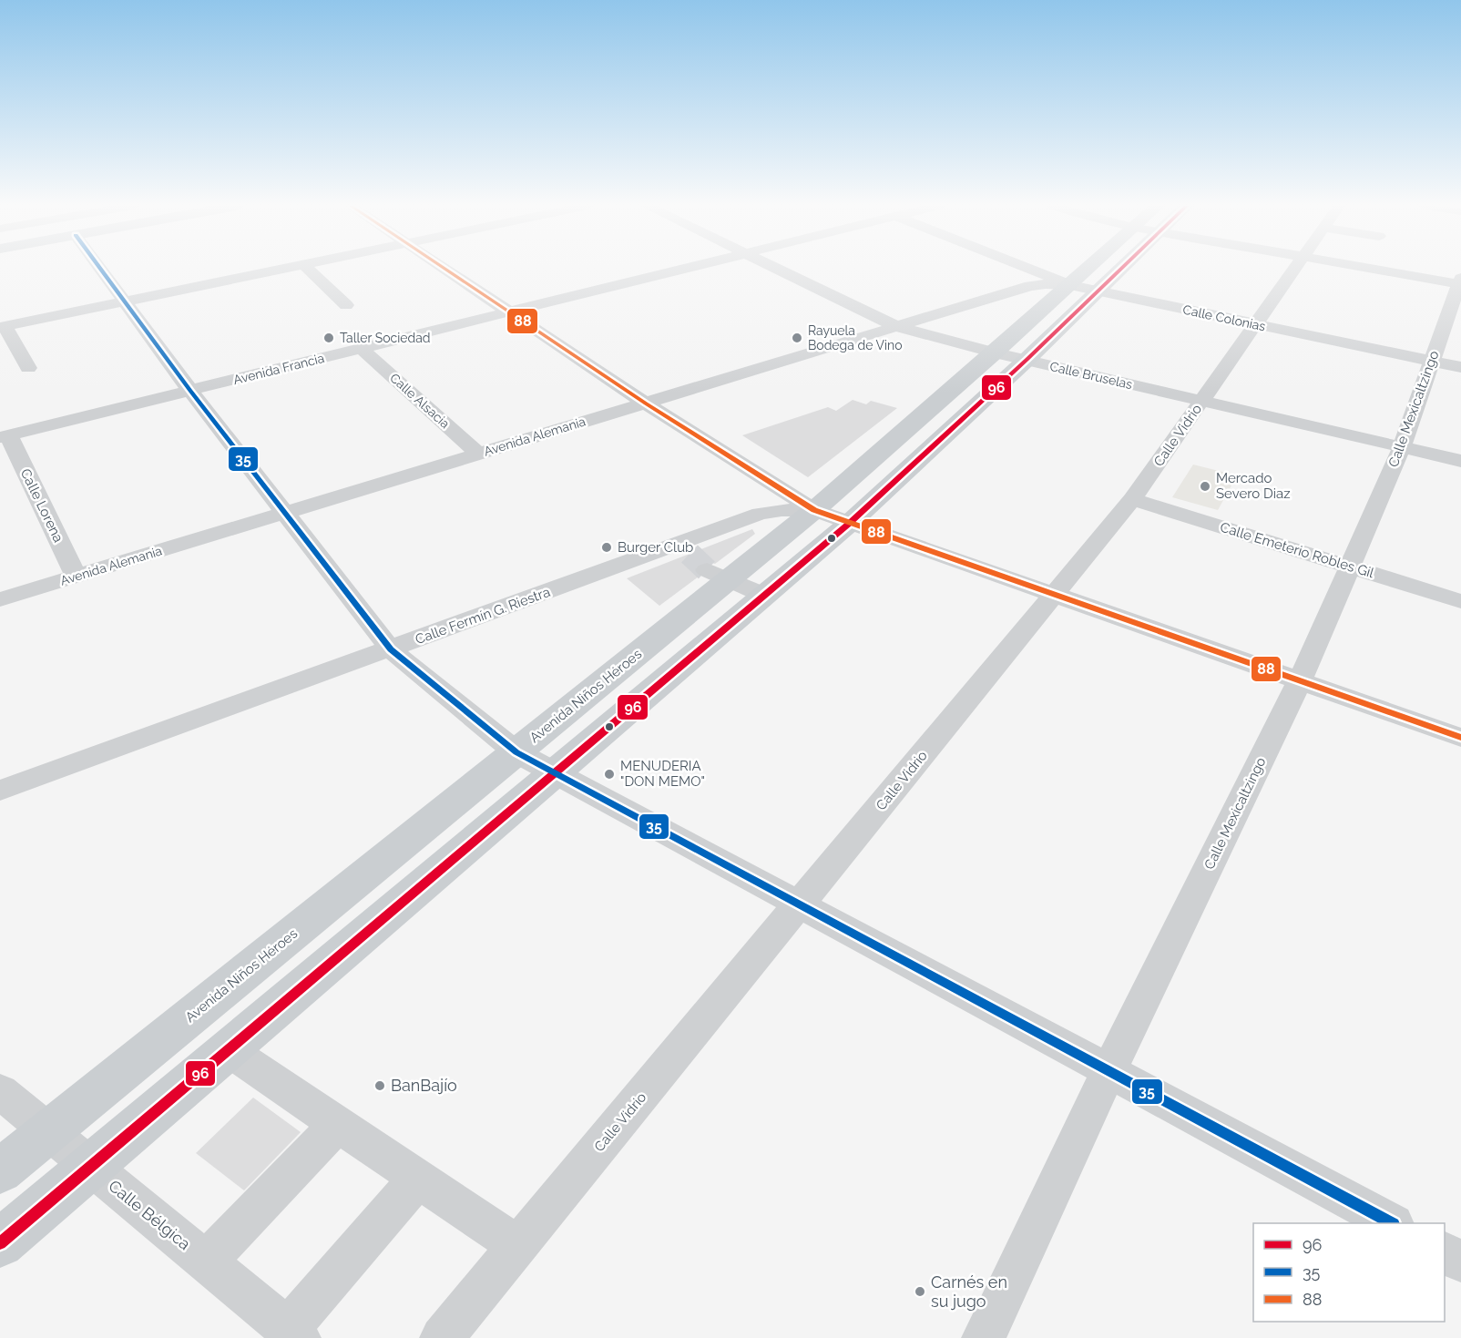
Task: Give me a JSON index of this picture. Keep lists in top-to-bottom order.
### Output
{
  "streets": {
    "main road": ["Avenida Niños Héroes"],
    "street": [
      "Calle Colonias",
      "Avenida Francia",
      "Calle Bruselas",
      "Calle Alsacia",
      "Calle Mexicaltzingo",
      "Calle Vidrio",
      "Avenida Alemania",
      "Calle Lorena",
      "Calle Emeterio Robles Gil",
      "Calle Fermín G. Riestra",
      "Calle Bélgica"
    ]
  },
  "crossings": [
    ["Calle Colonias", "Calle Mexicaltzingo"],
    ["Calle Colonias", "Calle Vidrio"],
    ["Calle Colonias", "Avenida Alemania"],
    ["Calle Colonias", "Avenida Niños Héroes"],
    ["Avenida Francia", "Calle Alsacia"],
    ["Avenida Francia", "Calle Lorena"],
    ["Calle Bruselas", "Calle Mexicaltzingo"],
    ["Calle Bruselas", "Calle Vidrio"],
    ["Calle Bruselas", "Avenida Alemania"],
    ["Calle Bruselas", "Avenida Niños Héroes"],
    ["Calle Alsacia", "Avenida Alemania"],
    ["Calle Mexicaltzingo", "Calle Emeterio Robles Gil"],
    ["Calle Vidrio", "Calle Emeterio Robles Gil"],
    ["Avenida Alemania", "Calle Lorena"],
    ["Avenida Alemania", "Avenida Niños Héroes"],
    ["Calle Fermín G. Riestra", "Avenida Niños Héroes"],
    ["Avenida Niños Héroes", "Calle Bélgica"]
  ],
  "places": [
    "Taller Sociedad",
    "Rayuela Bodega de Vino",
    "Mercado Severo Diaz",
    "Burger Club",
    "MENUDERIA \"DON MEMO\"",
    "BanBajío",
    "Carnés en su jugo"
  ],
  "lines": ["transit line 96", "transit line 35", "transit line 88"],
  "legend": ["96", "35", "88"]
}
